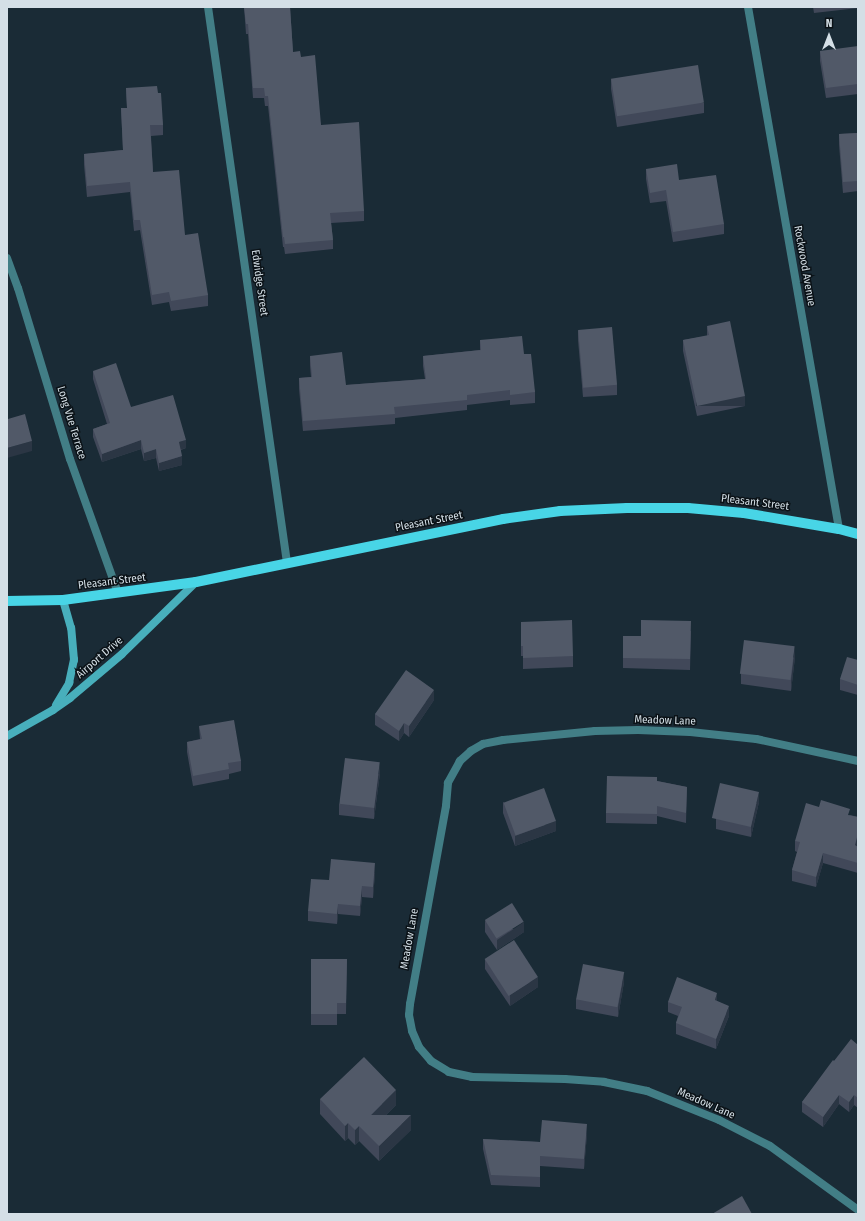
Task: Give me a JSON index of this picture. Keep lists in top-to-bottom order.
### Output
{
  "streets": {
    "main road": ["Pleasant Street", "Airport Drive"],
    "street": [
      "Rockwood Avenue",
      "Edwidge Street",
      "Long Vue Terrace",
      "Meadow Lane"
    ]
  },
  "crossings": [
    ["Rockwood Avenue", "Pleasant Street"],
    ["Edwidge Street", "Pleasant Street"],
    ["Long Vue Terrace", "Pleasant Street"],
    ["Pleasant Street", "Airport Drive"]
  ],
  "north": "top"
}
